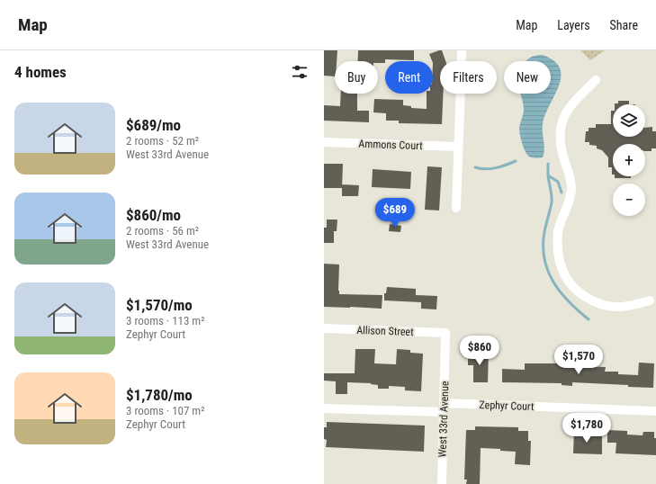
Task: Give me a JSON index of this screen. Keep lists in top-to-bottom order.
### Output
{
  "streets": {
    "street": [
      "Ammons Court",
      "Allison Street",
      "Zephyr Court",
      "West 33rd Avenue"
    ]
  },
  "crossings": [
    ["Allison Street", "West 33rd Avenue"],
    ["Zephyr Court", "West 33rd Avenue"]
  ],
  "page": {
    "header": "Map",
    "nav": ["Map", "Layers", "Share"],
    "heading": "4 homes",
    "chip": [
      "Buy",
      "Rent",
      "Filters",
      "New"
    ],
    "list": [
      {
        "name": "$689/mo",
        "note": "2 rooms · 52 m² · West 33rd Avenue"
      },
      {
        "name": "$860/mo",
        "note": "2 rooms · 56 m² · West 33rd Avenue"
      },
      {
        "name": "$1,570/mo",
        "note": "3 rooms · 113 m² · Zephyr Court"
      },
      {
        "name": "$1,780/mo",
        "note": "3 rooms · 107 m² · Zephyr Court"
      }
    ],
    "map_buttons": ["+", "−"],
    "price": [
      "$689",
      "$860",
      "$1,570",
      "$1,780"
    ]
  }
}
